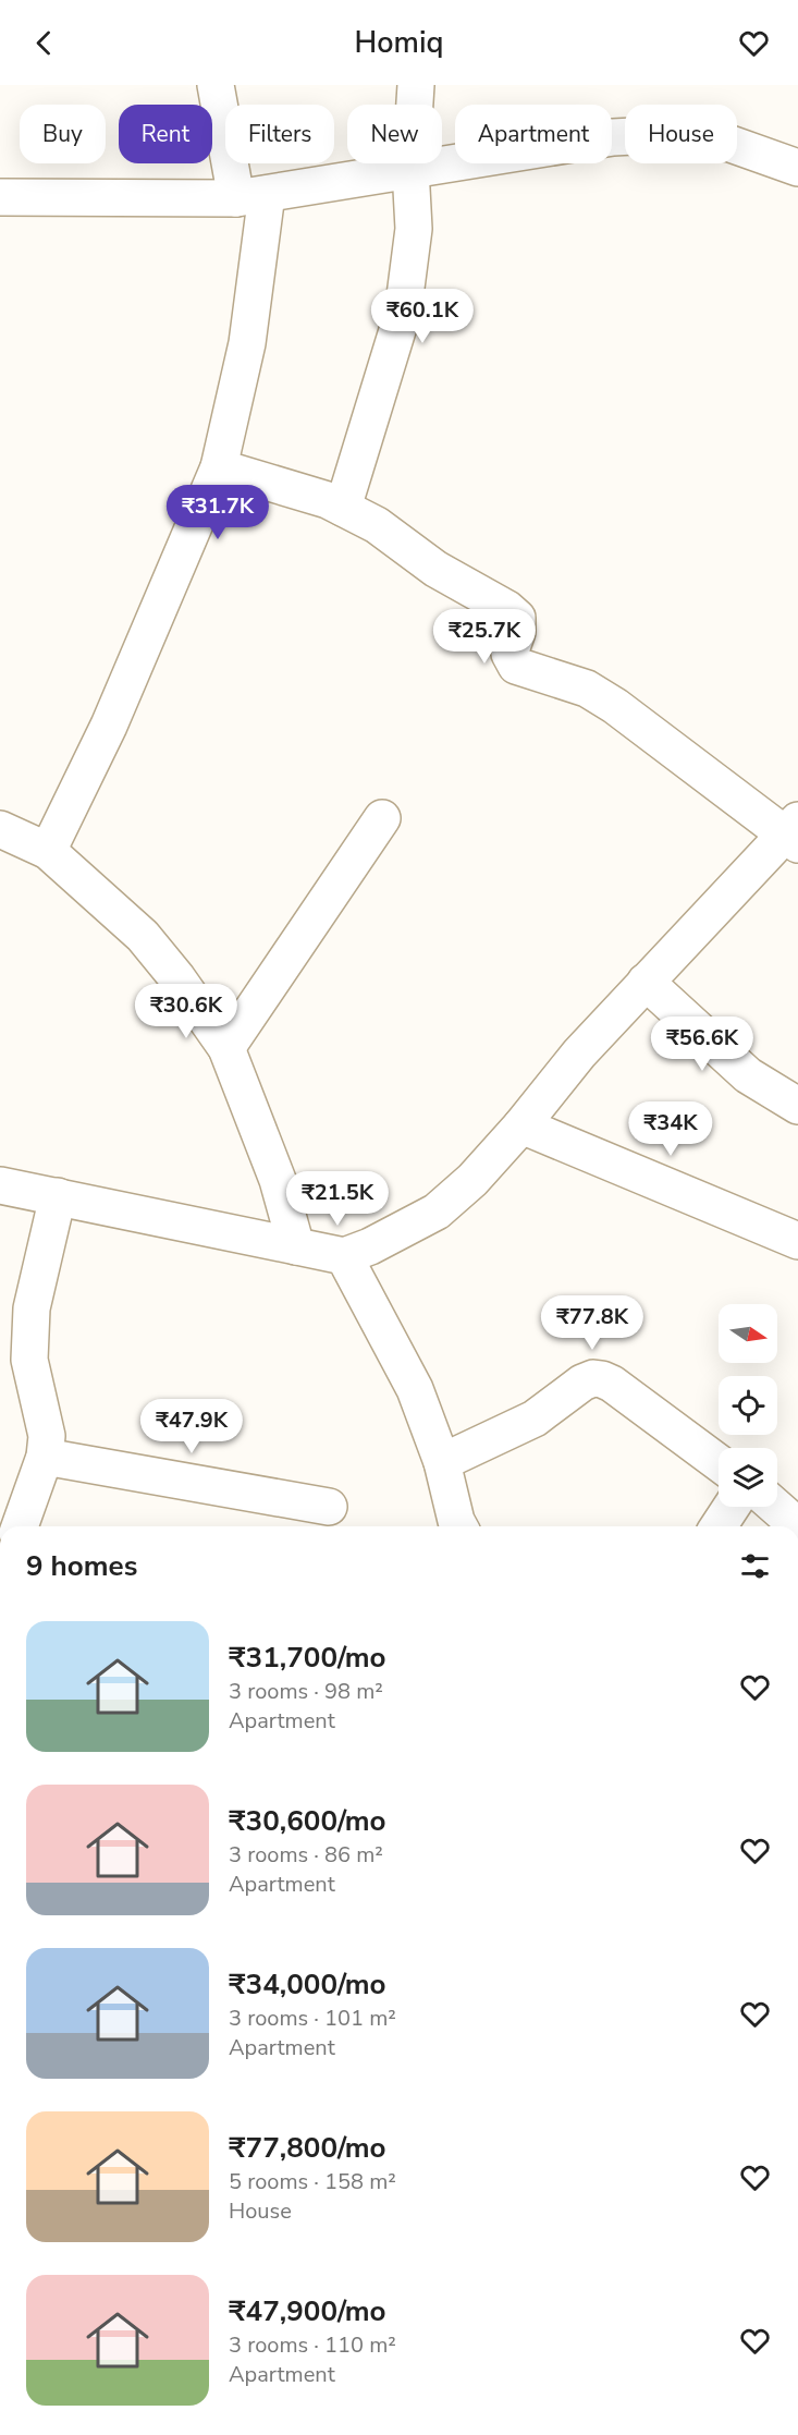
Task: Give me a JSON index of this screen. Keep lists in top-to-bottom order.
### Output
{
  "north": "right",
  "page": {
    "header": "Homiq",
    "chip": [
      "Buy",
      "Rent",
      "Filters",
      "New",
      "Apartment",
      "House"
    ],
    "price": [
      "₹60.1K",
      "₹31.7K",
      "₹25.7K",
      "₹30.6K",
      "₹56.6K",
      "₹34K",
      "₹21.5K",
      "₹77.8K",
      "₹47.9K"
    ],
    "heading": "9 homes",
    "list": [
      {
        "name": "₹31,700/mo",
        "note": "3 rooms · 98 m² · Apartment"
      },
      {
        "name": "₹30,600/mo",
        "note": "3 rooms · 86 m² · Apartment"
      },
      {
        "name": "₹34,000/mo",
        "note": "3 rooms · 101 m² · Apartment"
      },
      {
        "name": "₹77,800/mo",
        "note": "5 rooms · 158 m² · House"
      },
      {
        "name": "₹47,900/mo",
        "note": "3 rooms · 110 m² · Apartment"
      }
    ]
  }
}
